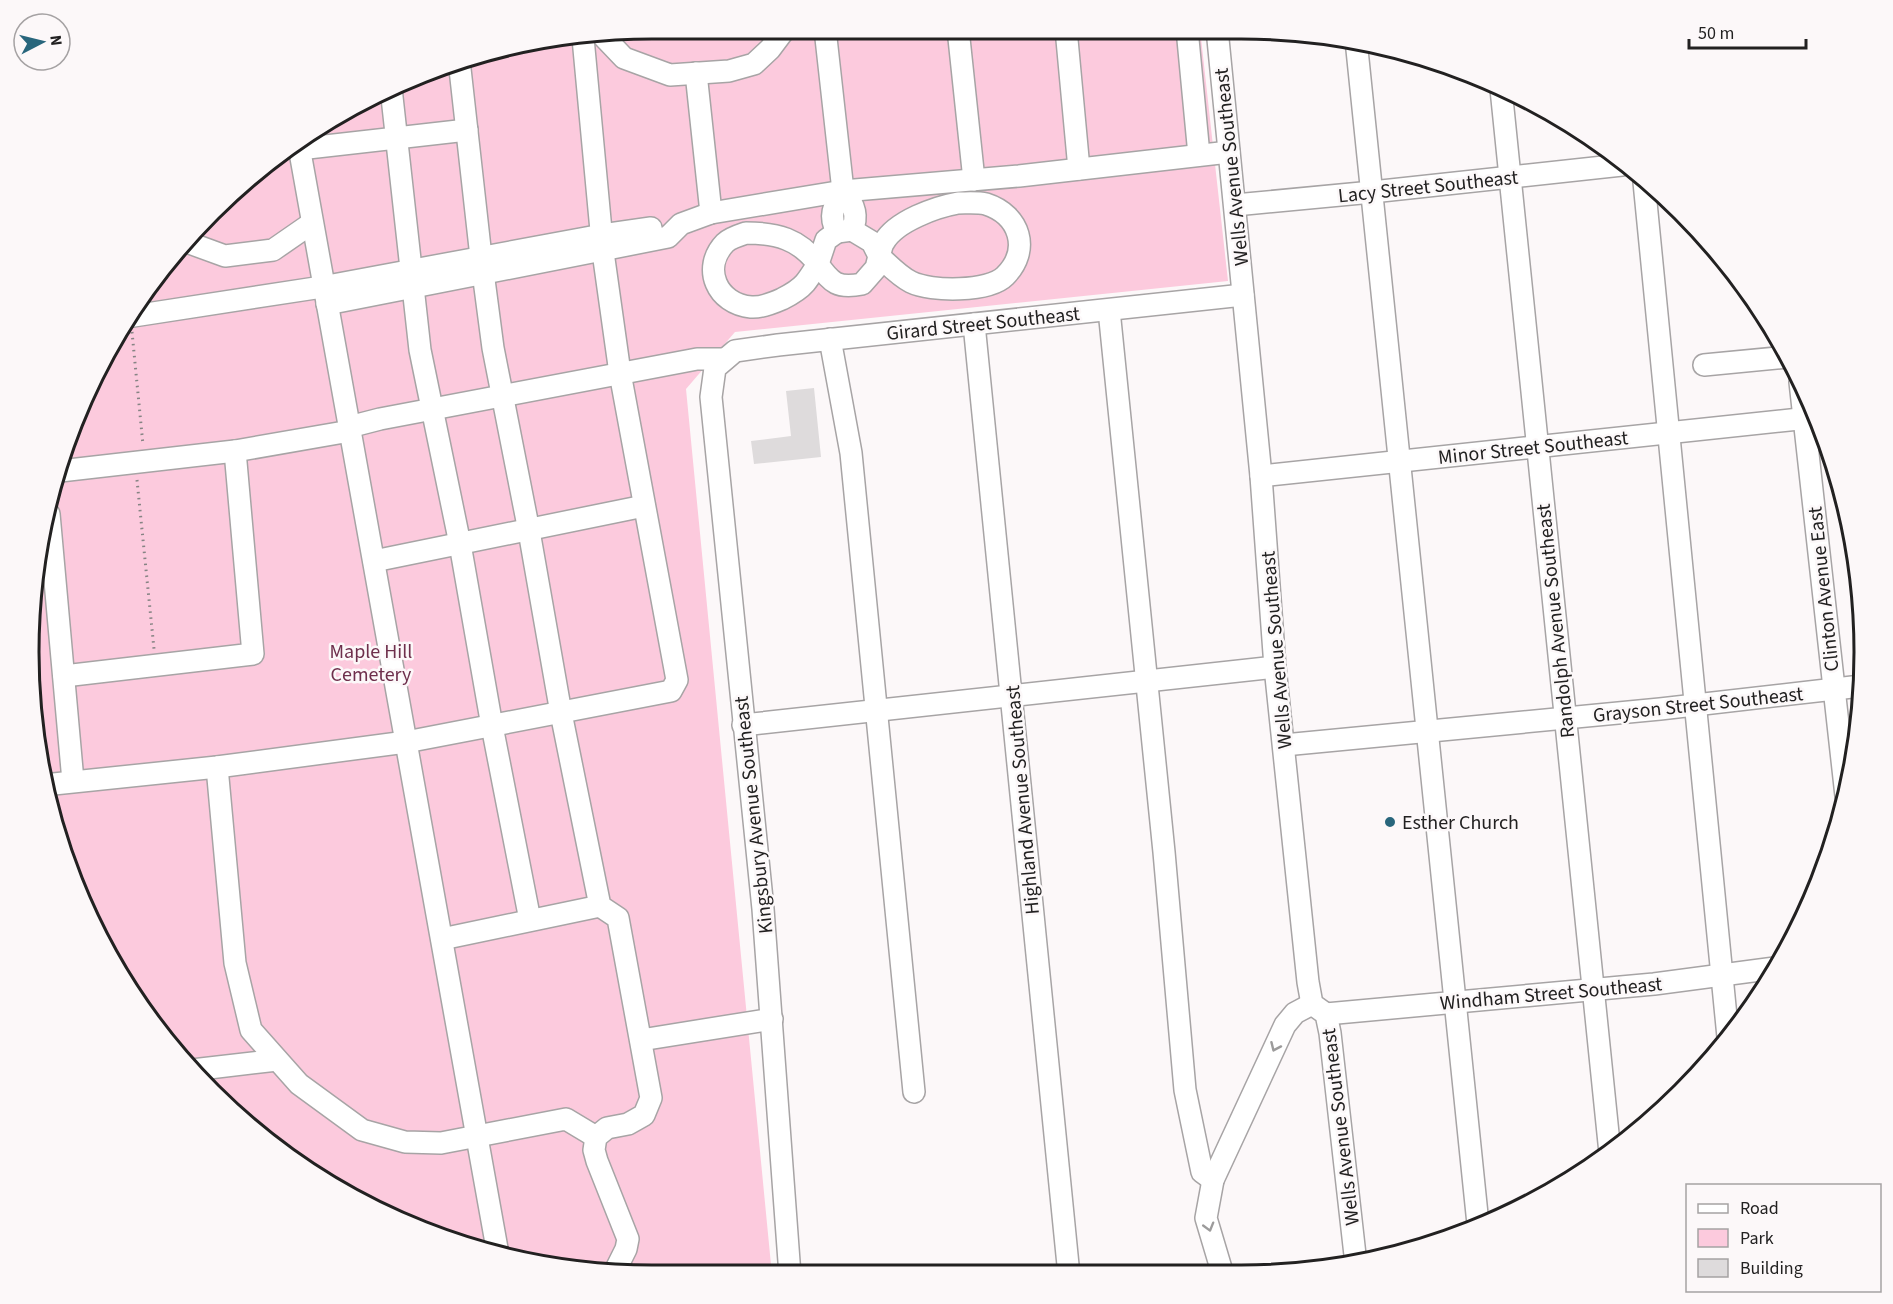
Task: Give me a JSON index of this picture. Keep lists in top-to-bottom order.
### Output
{
  "streets": {
    "street": [
      "Wells Avenue Southeast",
      "Lacy Street Southeast",
      "Girard Street Southeast",
      "Minor Street Southeast",
      "Clinton Avenue East",
      "Randolph Avenue Southeast",
      "Grayson Street Southeast",
      "Highland Avenue Southeast",
      "Kingsbury Avenue Southeast",
      "Windham Street Southeast"
    ]
  },
  "crossings": [
    ["Wells Avenue Southeast", "Lacy Street Southeast"],
    ["Wells Avenue Southeast", "Girard Street Southeast"],
    ["Wells Avenue Southeast", "Minor Street Southeast"],
    ["Wells Avenue Southeast", "Grayson Street Southeast"],
    ["Wells Avenue Southeast", "Windham Street Southeast"],
    ["Lacy Street Southeast", "Randolph Avenue Southeast"],
    ["Girard Street Southeast", "Highland Avenue Southeast"],
    ["Girard Street Southeast", "Kingsbury Avenue Southeast"],
    ["Minor Street Southeast", "Randolph Avenue Southeast"],
    ["Clinton Avenue East", "Grayson Street Southeast"],
    ["Randolph Avenue Southeast", "Grayson Street Southeast"],
    ["Randolph Avenue Southeast", "Windham Street Southeast"]
  ],
  "parks": ["Maple Hill Cemetery"],
  "places": ["Esther Church"],
  "legend": ["Road", "Park", "Building"],
  "scale_bar": "50 m",
  "north": "right"
}
